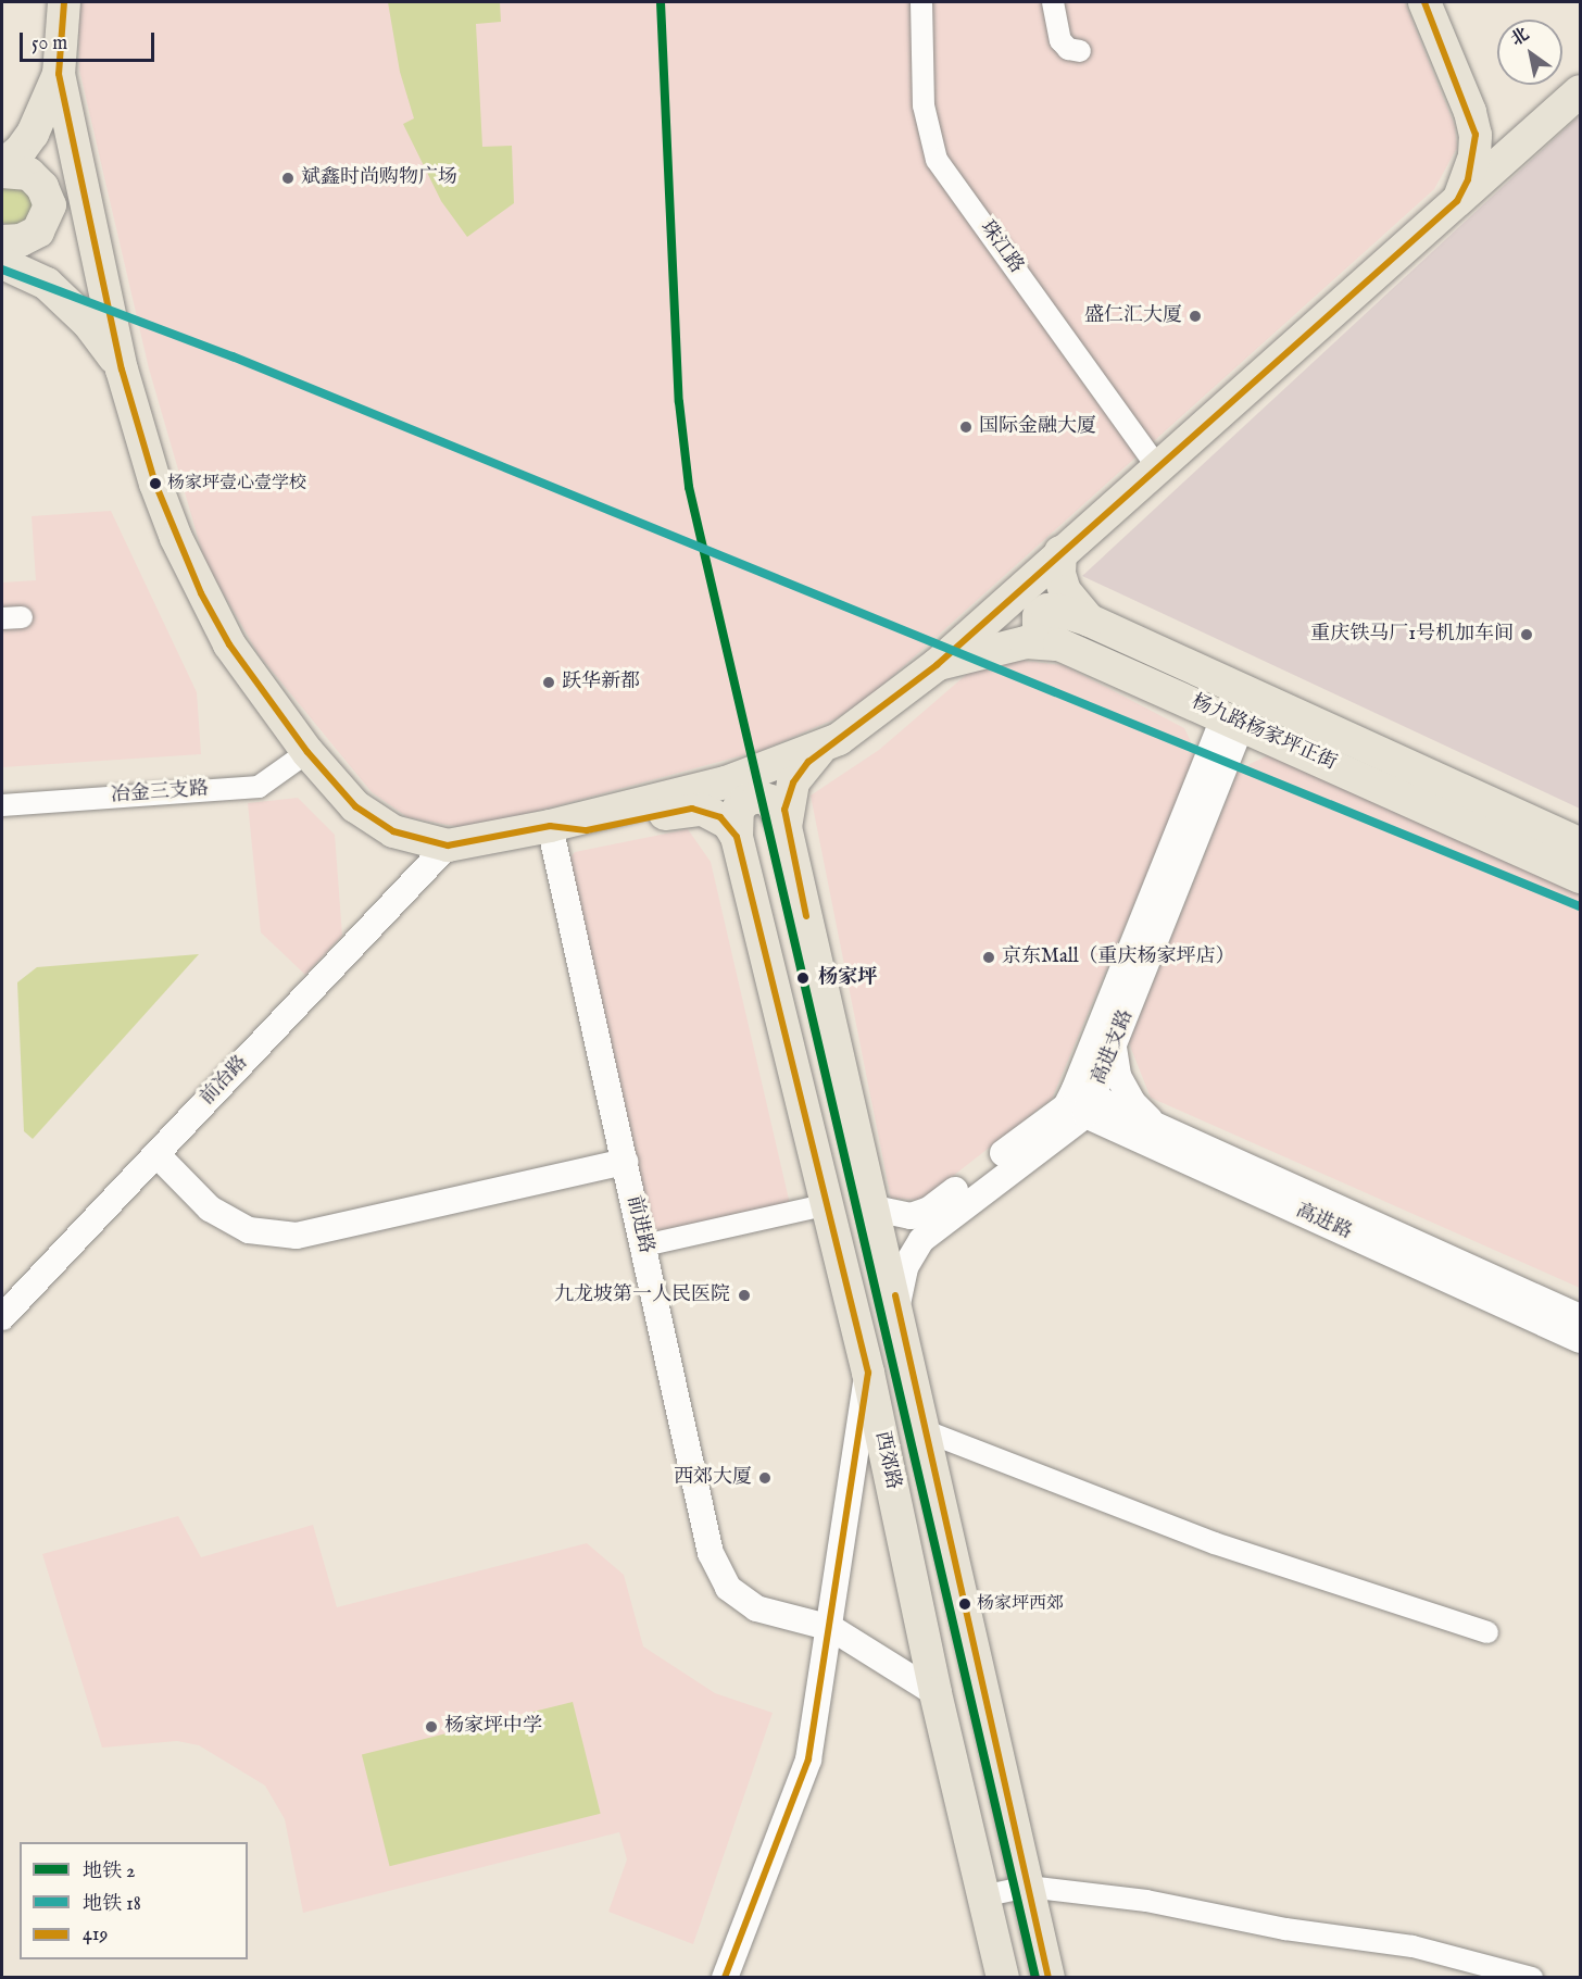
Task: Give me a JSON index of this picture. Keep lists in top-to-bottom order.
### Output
{
  "streets": {
    "main road": ["杨九路杨家坪正街", "西郊路"],
    "street": [
      "珠江路",
      "冶金三支路",
      "高进支路",
      "前冶路",
      "高进路",
      "前进路"
    ]
  },
  "crossings": [
    ["杨九路杨家坪正街", "高进支路"],
    ["高进支路", "高进路"],
    ["前进路", "西郊路"]
  ],
  "places": [
    "斌鑫时尚购物广场",
    "盛仁汇大厦",
    "国际金融大厦",
    "杨家坪壹心壹学校",
    "重庆铁马厂1号机加车间",
    "跃华新都",
    "京东Mall（重庆杨家坪店）",
    "杨家坪",
    "九龙坡第一人民医院",
    "西郊大厦",
    "杨家坪西郊",
    "杨家坪中学"
  ],
  "lines": ["metro line 2", "transit line 419", "metro line 18"],
  "legend": ["地铁 2", "地铁 18", "419"],
  "scale_bar": "50 m",
  "north": "top left"
}
